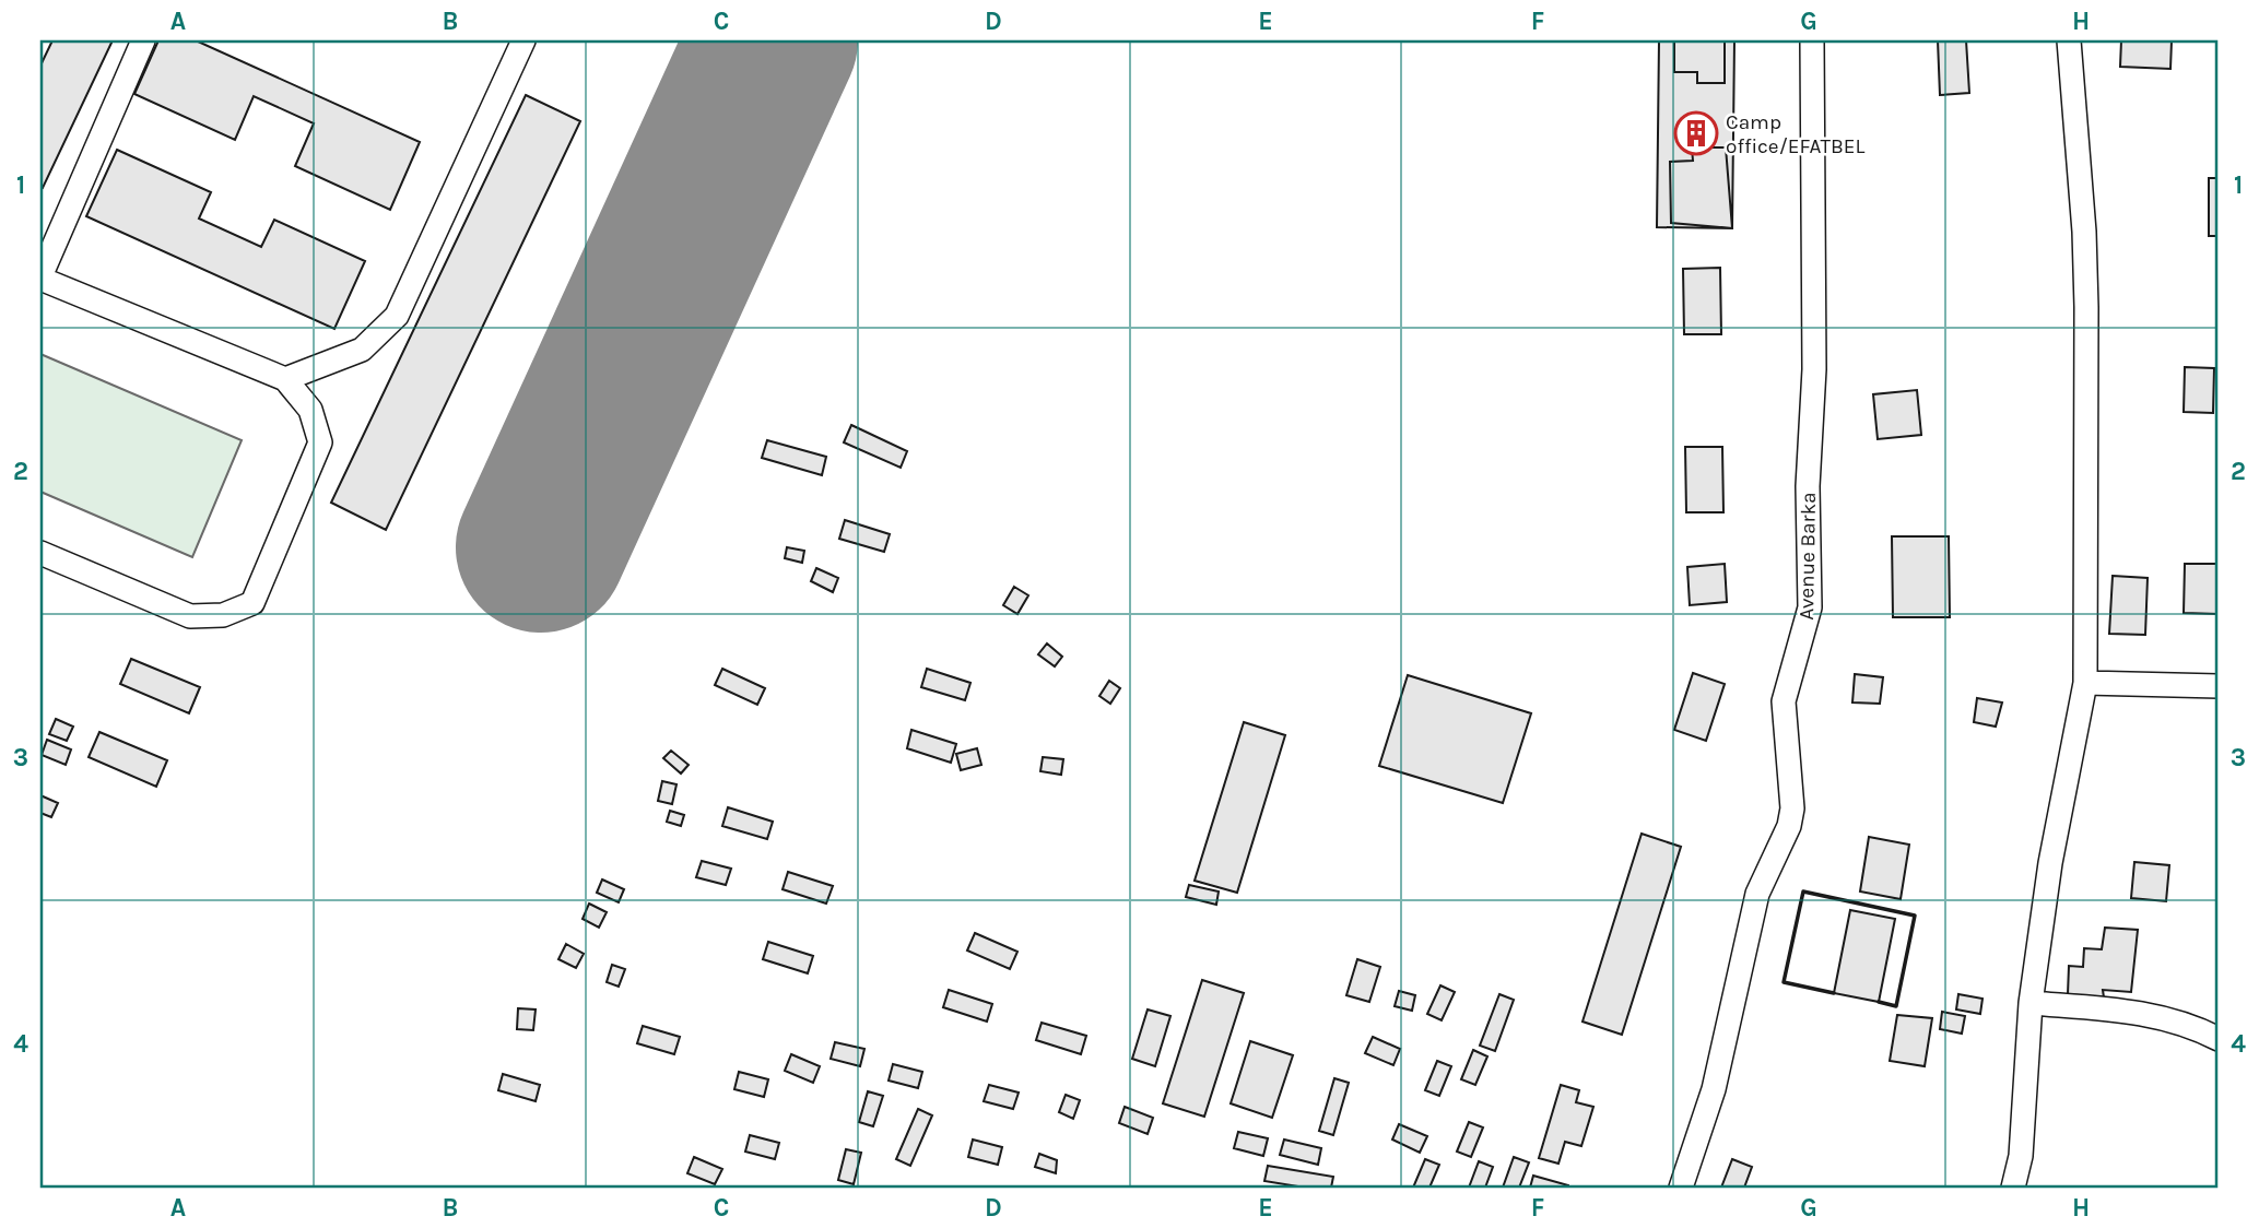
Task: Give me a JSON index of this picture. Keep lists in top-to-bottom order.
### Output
{
  "streets": {
    "street": ["Avenue Barka"]
  },
  "places": {
    "building": ["Camp office/EFATBEL"]
  },
  "grid": {
    "columns": [
      "A",
      "B",
      "C",
      "D",
      "E",
      "F",
      "G",
      "H"
    ],
    "rows": [
      "1",
      "2",
      "3",
      "4"
    ]
  }
}
